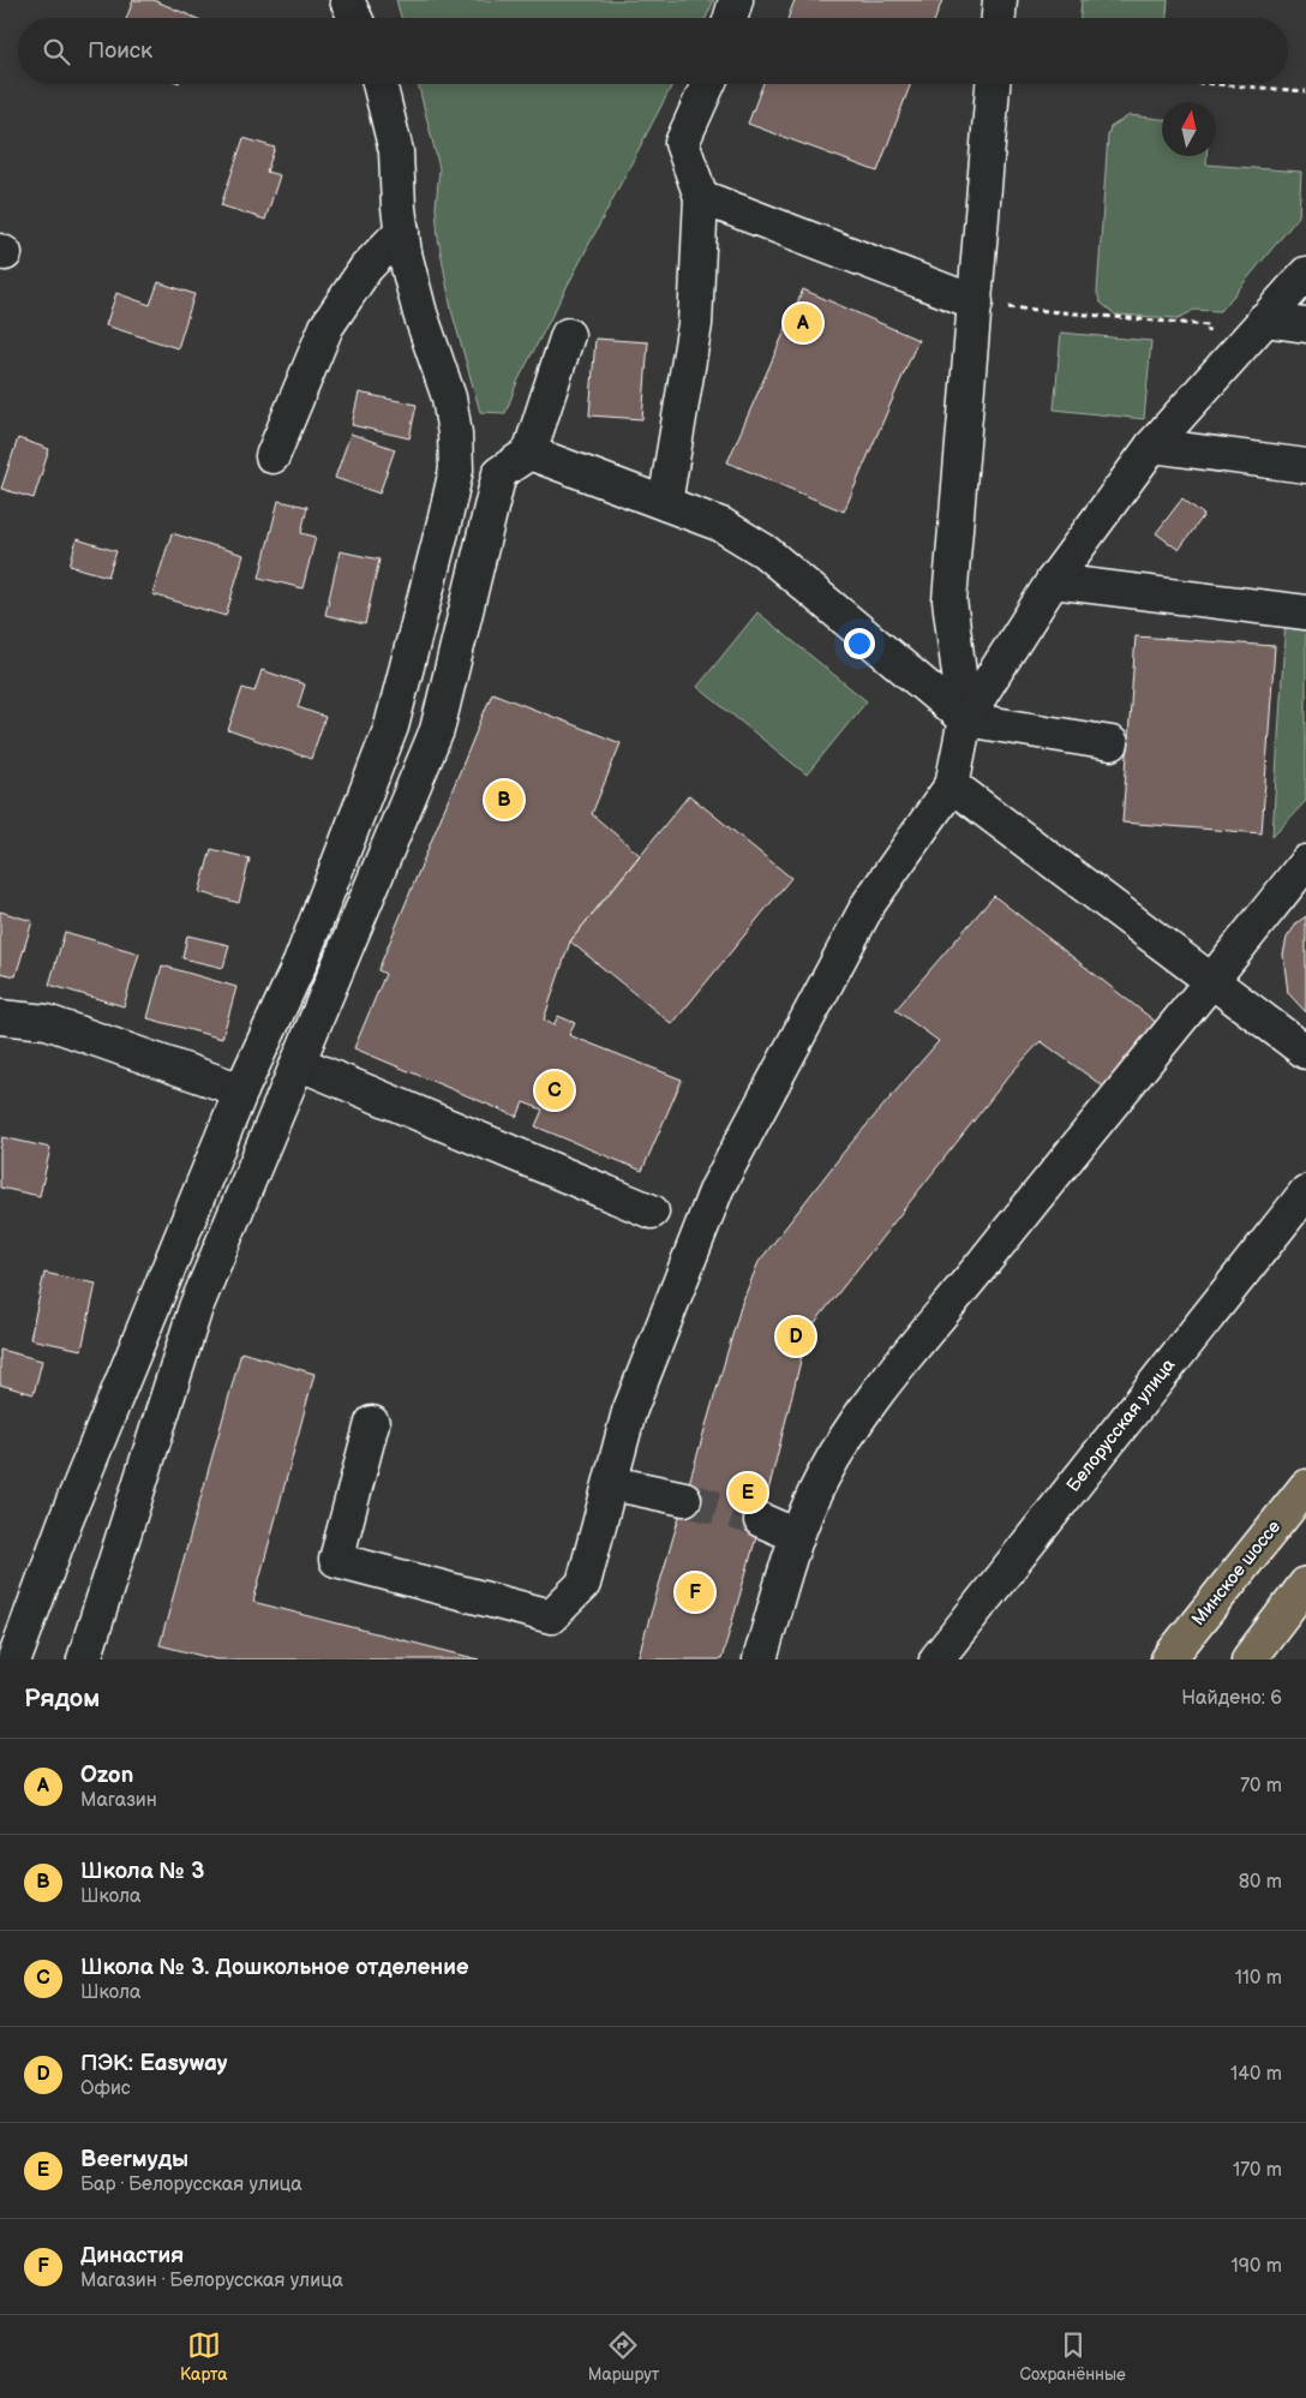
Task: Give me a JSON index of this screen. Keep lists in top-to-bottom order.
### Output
{
  "streets": {
    "highway": ["Минское шоссе"],
    "street": ["Белорусская улица"]
  },
  "north": "top",
  "page": {
    "search": "Поиск",
    "pins": [
      "A",
      "B",
      "C",
      "D",
      "E",
      "F"
    ],
    "heading": ["Рядом", "Найдено: 6"],
    "list": [
      {
        "mark": "A",
        "name": "Ozon",
        "note": "Магазин",
        "value": "70 m"
      },
      {
        "mark": "B",
        "name": "Школа № 3",
        "note": "Школа",
        "value": "80 m"
      },
      {
        "mark": "C",
        "name": "Школа № 3. Дошкольное отделение",
        "note": "Школа",
        "value": "110 m"
      },
      {
        "mark": "D",
        "name": "ПЭК: Easyway",
        "note": "Офис",
        "value": "140 m"
      },
      {
        "mark": "E",
        "name": "Beerмуды",
        "note": "Бар · Белорусская улица",
        "value": "170 m"
      },
      {
        "mark": "F",
        "name": "Династия",
        "note": "Магазин · Белорусская улица",
        "value": "190 m"
      }
    ],
    "nav": ["Карта", "Маршрут", "Сохранённые"]
  }
}
